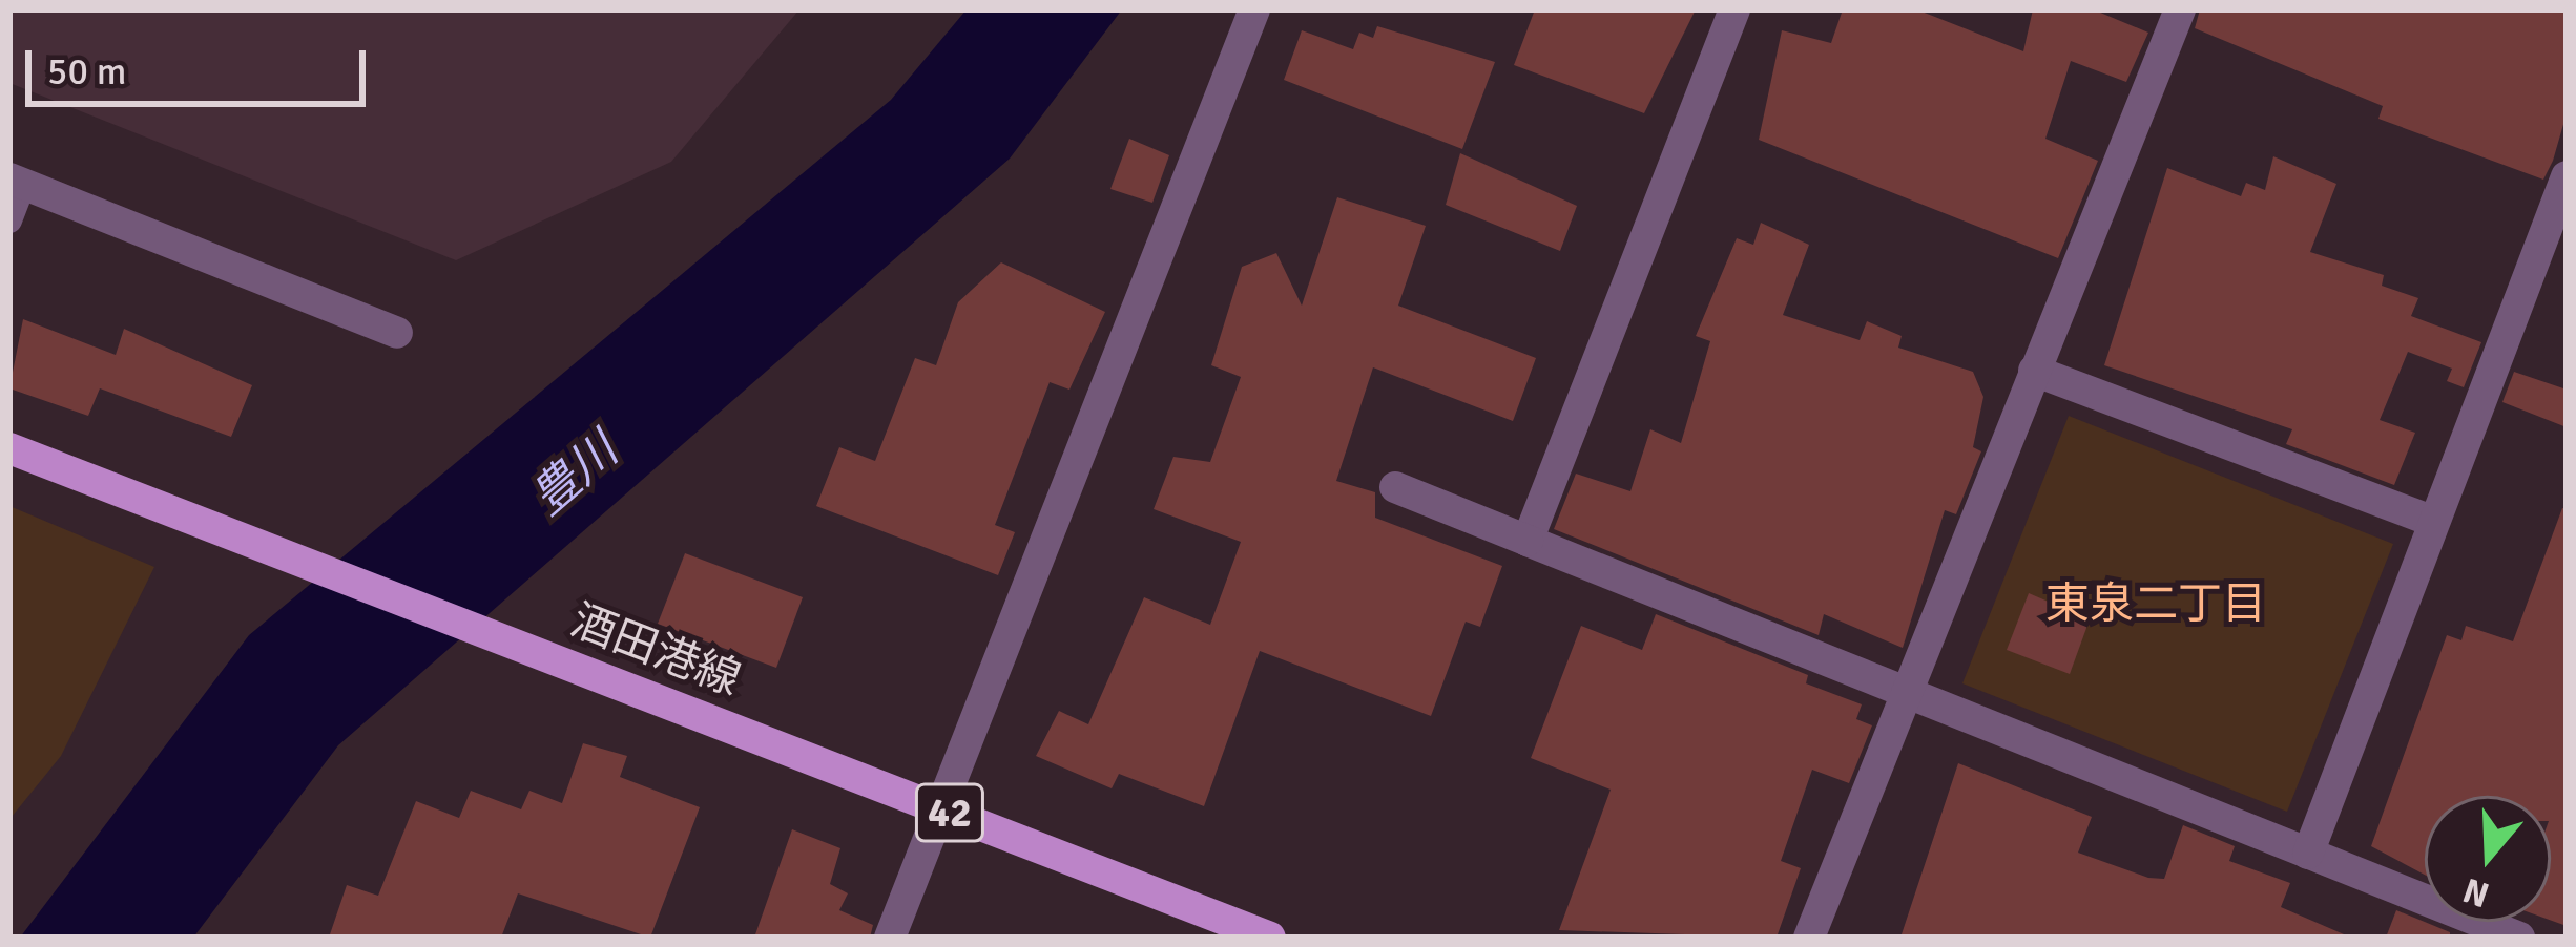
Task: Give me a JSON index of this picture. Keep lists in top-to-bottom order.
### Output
{
  "streets": {
    "main road": ["酒田港線", "42"]
  },
  "water": ["豊川"],
  "parks": ["東泉二丁目"],
  "scale_bar": "50 m",
  "north": "bottom"
}
